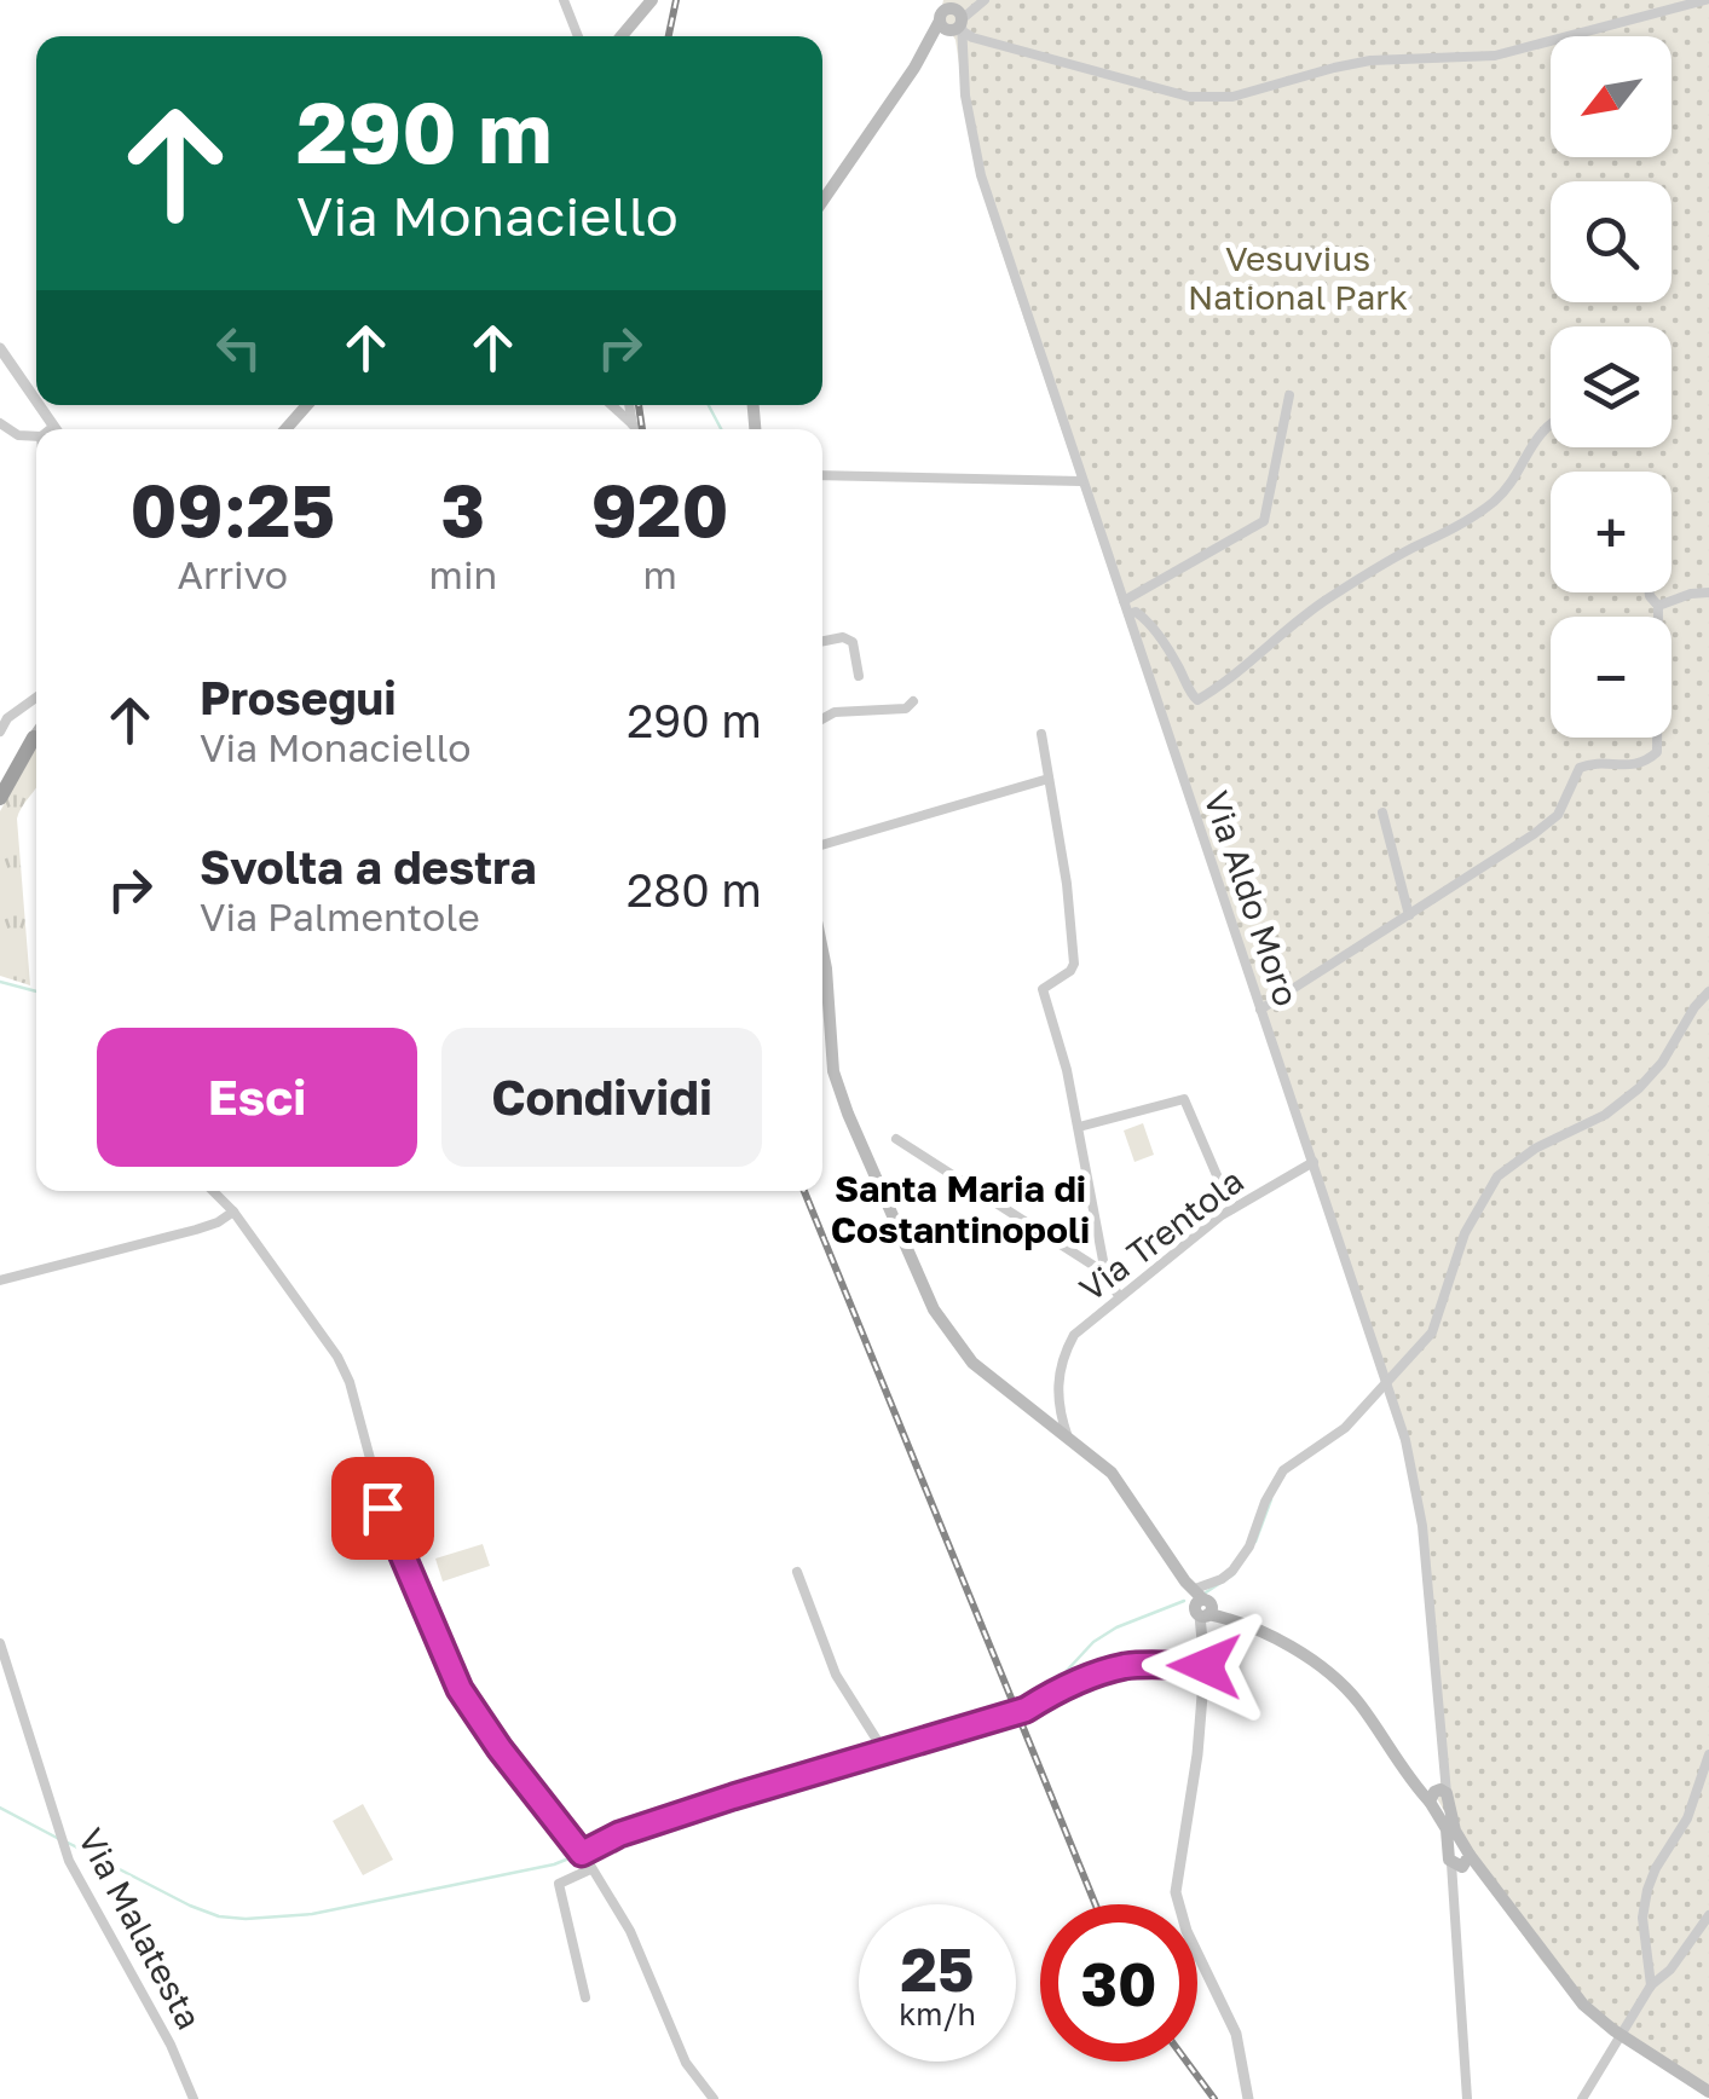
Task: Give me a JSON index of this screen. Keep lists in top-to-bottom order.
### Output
{
  "streets": {
    "street": ["Via Aldo Moro", "Via Trentola", "Via Malatesta"]
  },
  "crossings": [
    ["Via Aldo Moro", "Via Trentola"]
  ],
  "districts": ["Santa Maria di Costantinopoli"],
  "parks": ["Vesuvius National Park"],
  "north": "bottom left",
  "page": {
    "map_buttons": ["+", "−"],
    "turn": ["290 m", "Via Monaciello"],
    "eta": [
      "09:25",
      "Arrivo",
      "3",
      "min",
      "920",
      "m"
    ],
    "list": [
      {
        "name": "Prosegui",
        "note": "Via Monaciello",
        "value": "290 m"
      },
      {
        "name": "Svolta a destra",
        "note": "Via Palmentole",
        "value": "280 m"
      }
    ],
    "buttons": ["Esci", "Condividi"],
    "speed": "25 km/h",
    "limit": "30"
  }
}
